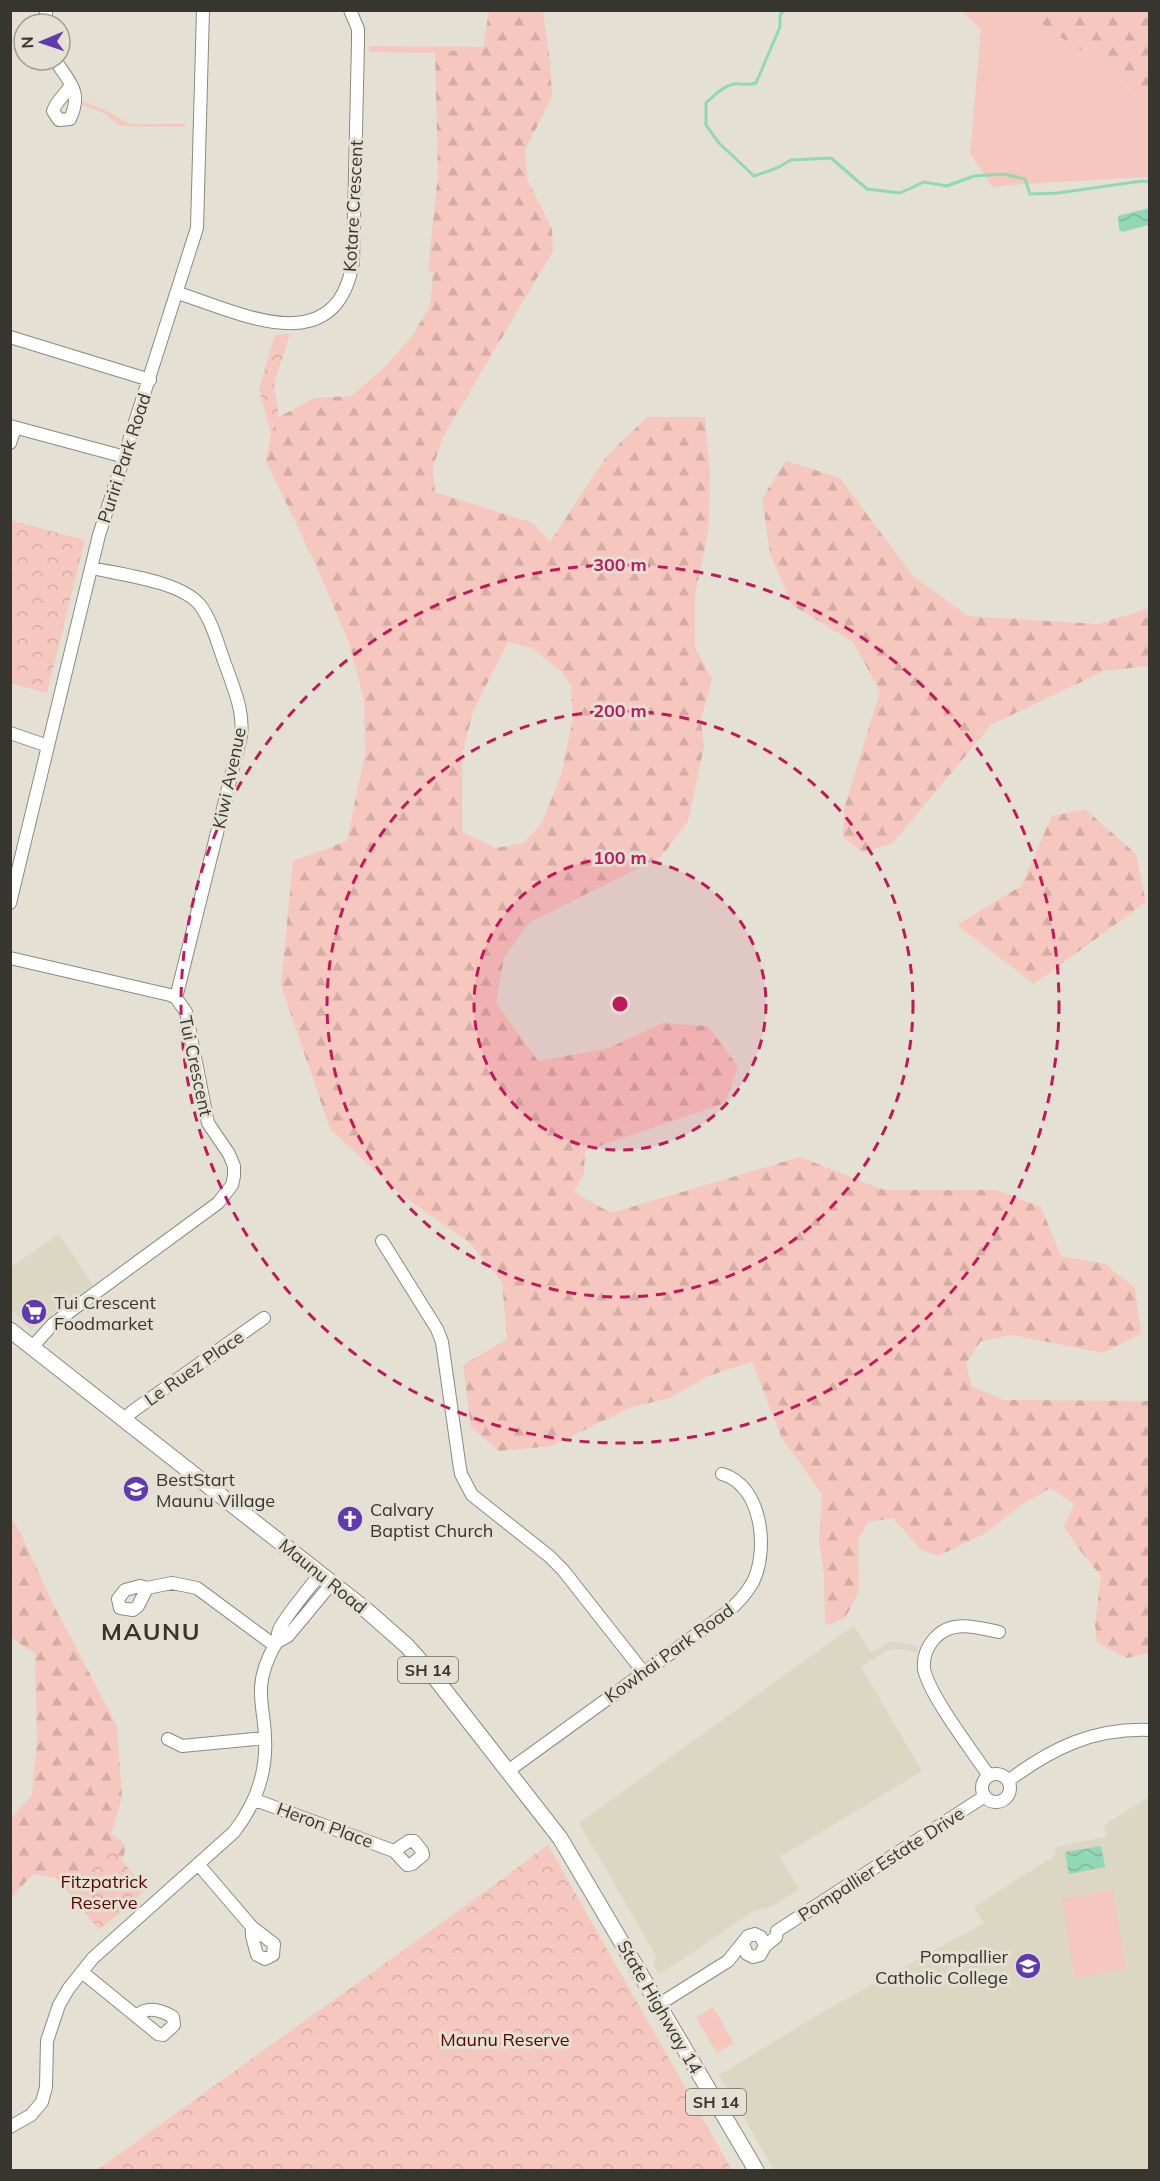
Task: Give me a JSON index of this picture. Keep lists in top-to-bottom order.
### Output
{
  "streets": {
    "main road": ["Maunu Road", "SH 14", "State Highway 14"],
    "street": [
      "Kotare Crescent",
      "Puriri Park Road",
      "Kiwi Avenue",
      "Tui Crescent",
      "Le Ruez Place",
      "Kowhai Park Road",
      "Heron Place",
      "Pompallier Estate Drive"
    ]
  },
  "crossings": [
    ["Kotare Crescent", "Puriri Park Road"],
    ["Puriri Park Road", "Kiwi Avenue"],
    ["Kiwi Avenue", "Tui Crescent"],
    ["Tui Crescent", "Maunu Road"],
    ["Le Ruez Place", "Maunu Road"],
    ["Maunu Road", "Kowhai Park Road"],
    ["Maunu Road", "State Highway 14"]
  ],
  "districts": ["MAUNU"],
  "parks": ["Fitzpatrick Reserve", "Maunu Reserve"],
  "places": {
    "supermarket": ["Tui Crescent Foodmarket"],
    "school or university": ["BestStart Maunu Village", "Pompallier Catholic College"],
    "church": ["Calvary Baptist Church"]
  },
  "north": "left",
  "rings": ["300 m", "200 m", "100 m"]
}
